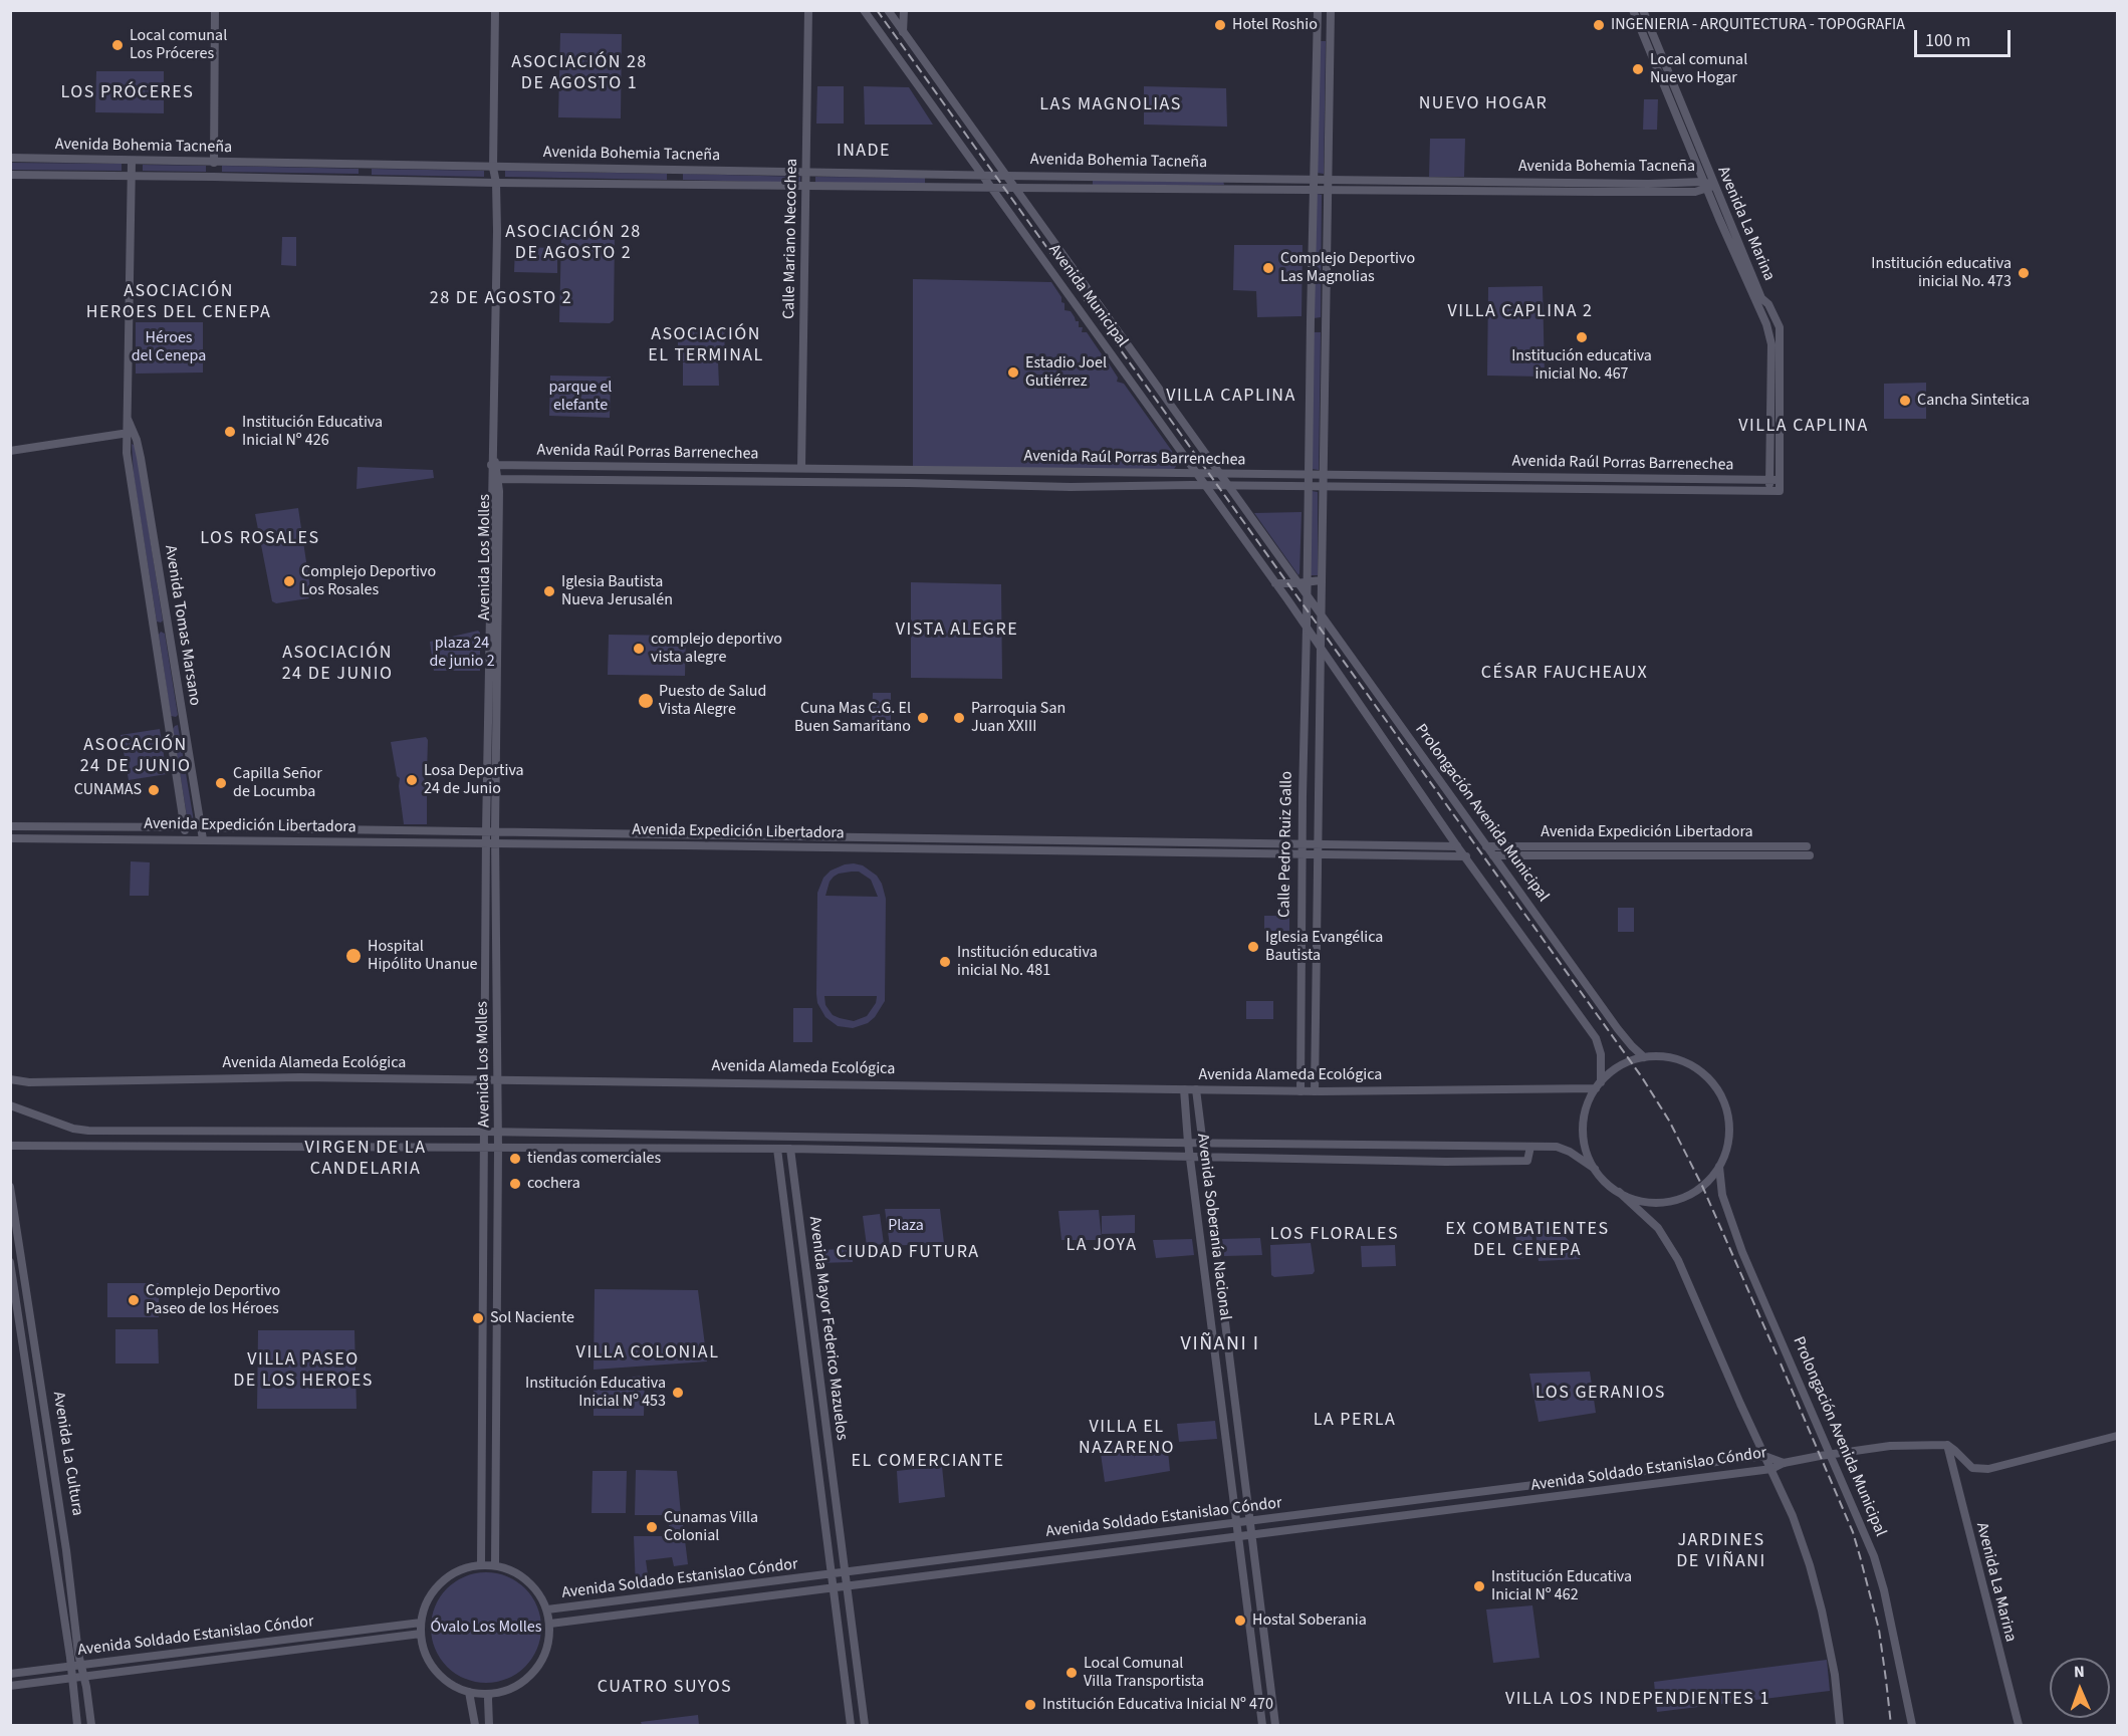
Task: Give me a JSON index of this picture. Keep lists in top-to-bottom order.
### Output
{
  "streets": {
    "main road": [
      "Avenida Bohemia Tacneña",
      "Avenida Municipal",
      "Prolongación Avenida Municipal",
      "Calle Pedro Ruiz Gallo",
      "Avenida Alameda Ecológica",
      "Avenida La Cultura"
    ],
    "street": [
      "Avenida La Marina",
      "Calle Mariano Necochea",
      "Avenida Raúl Porras Barrenechea",
      "Avenida Los Molles",
      "Avenida Tomas Marsano",
      "Avenida Expedición Libertadora",
      "Avenida Soberanía Nacional",
      "Avenida Mayor Federico Mazuelos",
      "Avenida Soldado Estanislao Cóndor"
    ]
  },
  "crossings": [
    ["Avenida Bohemia Tacneña", "Avenida La Marina"],
    ["Avenida Bohemia Tacneña", "Calle Mariano Necochea"],
    ["Avenida Bohemia Tacneña", "Avenida Municipal"],
    ["Avenida Bohemia Tacneña", "Avenida Los Molles"],
    ["Avenida Bohemia Tacneña", "Avenida Tomas Marsano"],
    ["Avenida Bohemia Tacneña", "Calle Pedro Ruiz Gallo"],
    ["Avenida La Marina", "Avenida Raúl Porras Barrenechea"],
    ["Avenida La Marina", "Avenida Soldado Estanislao Cóndor"],
    ["Calle Mariano Necochea", "Avenida Raúl Porras Barrenechea"],
    ["Avenida Municipal", "Avenida Raúl Porras Barrenechea"],
    ["Avenida Municipal", "Prolongación Avenida Municipal"],
    ["Avenida Raúl Porras Barrenechea", "Avenida Los Molles"],
    ["Avenida Raúl Porras Barrenechea", "Calle Pedro Ruiz Gallo"],
    ["Avenida Los Molles", "Avenida Expedición Libertadora"],
    ["Avenida Los Molles", "Avenida Alameda Ecológica"],
    ["Avenida Los Molles", "Avenida Soldado Estanislao Cóndor"],
    ["Avenida Tomas Marsano", "Avenida Expedición Libertadora"],
    ["Prolongación Avenida Municipal", "Avenida Expedición Libertadora"],
    ["Prolongación Avenida Municipal", "Calle Pedro Ruiz Gallo"],
    ["Prolongación Avenida Municipal", "Avenida Alameda Ecológica"],
    ["Prolongación Avenida Municipal", "Avenida Soldado Estanislao Cóndor"],
    ["Avenida Expedición Libertadora", "Calle Pedro Ruiz Gallo"],
    ["Calle Pedro Ruiz Gallo", "Avenida Alameda Ecológica"],
    ["Avenida Alameda Ecológica", "Avenida Soberanía Nacional"],
    ["Avenida Soberanía Nacional", "Avenida Soldado Estanislao Cóndor"],
    ["Avenida Mayor Federico Mazuelos", "Avenida Soldado Estanislao Cóndor"],
    ["Avenida La Cultura", "Avenida Soldado Estanislao Cóndor"]
  ],
  "districts": [
    "ASOCIACIÓN 28 DE AGOSTO 1",
    "LOS PRÓCERES",
    "NUEVO HOGAR",
    "LAS MAGNOLIAS",
    "INADE",
    "ASOCIACIÓN 28 DE AGOSTO 2",
    "ASOCIACIÓN HEROES DEL CENEPA",
    "28 DE AGOSTO 2",
    "VILLA CAPLINA 2",
    "ASOCIACIÓN EL TERMINAL",
    "VILLA CAPLINA",
    "VILLA CAPLINA",
    "LOS ROSALES",
    "VISTA ALEGRE",
    "ASOCIACIÓN 24 DE JUNIO",
    "CÉSAR FAUCHEAUX",
    "ASOCACIÓN 24 DE JUNIO",
    "VIRGEN DE LA CANDELARIA",
    "EX COMBATIENTES DEL CENEPA",
    "LOS FLORALES",
    "LA JOYA",
    "CIUDAD FUTURA",
    "VIÑANI I",
    "VILLA COLONIAL",
    "VILLA PASEO DE LOS HEROES",
    "LOS GERANIOS",
    "LA PERLA",
    "VILLA EL NAZARENO",
    "EL COMERCIANTE",
    "JARDINES DE VIÑANI",
    "CUATRO SUYOS",
    "VILLA LOS INDEPENDIENTES 1"
  ],
  "parks": [
    "Héroes del Cenepa",
    "parque el elefante",
    "plaza 24 de junio 2",
    "Plaza",
    "Óvalo Los Molles"
  ],
  "places": [
    "Hotel Roshio",
    "INGENIERIA - ARQUITECTURA - TOPOGRAFIA",
    "Local comunal Los Próceres",
    "Local comunal Nuevo Hogar",
    "Complejo Deportivo Las Magnolias",
    "Institución educativa inicial No. 473",
    "Institución educativa inicial No. 467",
    "Estadio Joel Gutiérrez",
    "Cancha Sintetica",
    "Institución Educativa Inicial Nº 426",
    "Complejo Deportivo Los Rosales",
    "Iglesia Bautista Nueva Jerusalén",
    "complejo deportivo vista alegre",
    "Puesto de Salud Vista Alegre",
    "Cuna Mas C.G. El Buen Samaritano",
    "Parroquia San Juan XXIII",
    "Losa Deportiva 24 de Junio",
    "Capilla Señor de Locumba",
    "CUNAMAS",
    "Iglesia Evangélica Bautista",
    "Hospital Hipólito Unanue",
    "Institución educativa inicial No. 481",
    "tiendas comerciales",
    "cochera",
    "Complejo Deportivo Paseo de los Héroes",
    "Sol Naciente",
    "Institución Educativa Inicial Nº 453",
    "Cunamas Villa Colonial",
    "Institución Educativa Inicial Nº 462",
    "Hostal Soberania",
    "Local Comunal Villa Transportista",
    "Institución Educativa Inicial Nº 470"
  ],
  "scale_bar": "100 m",
  "north": "top"
}
